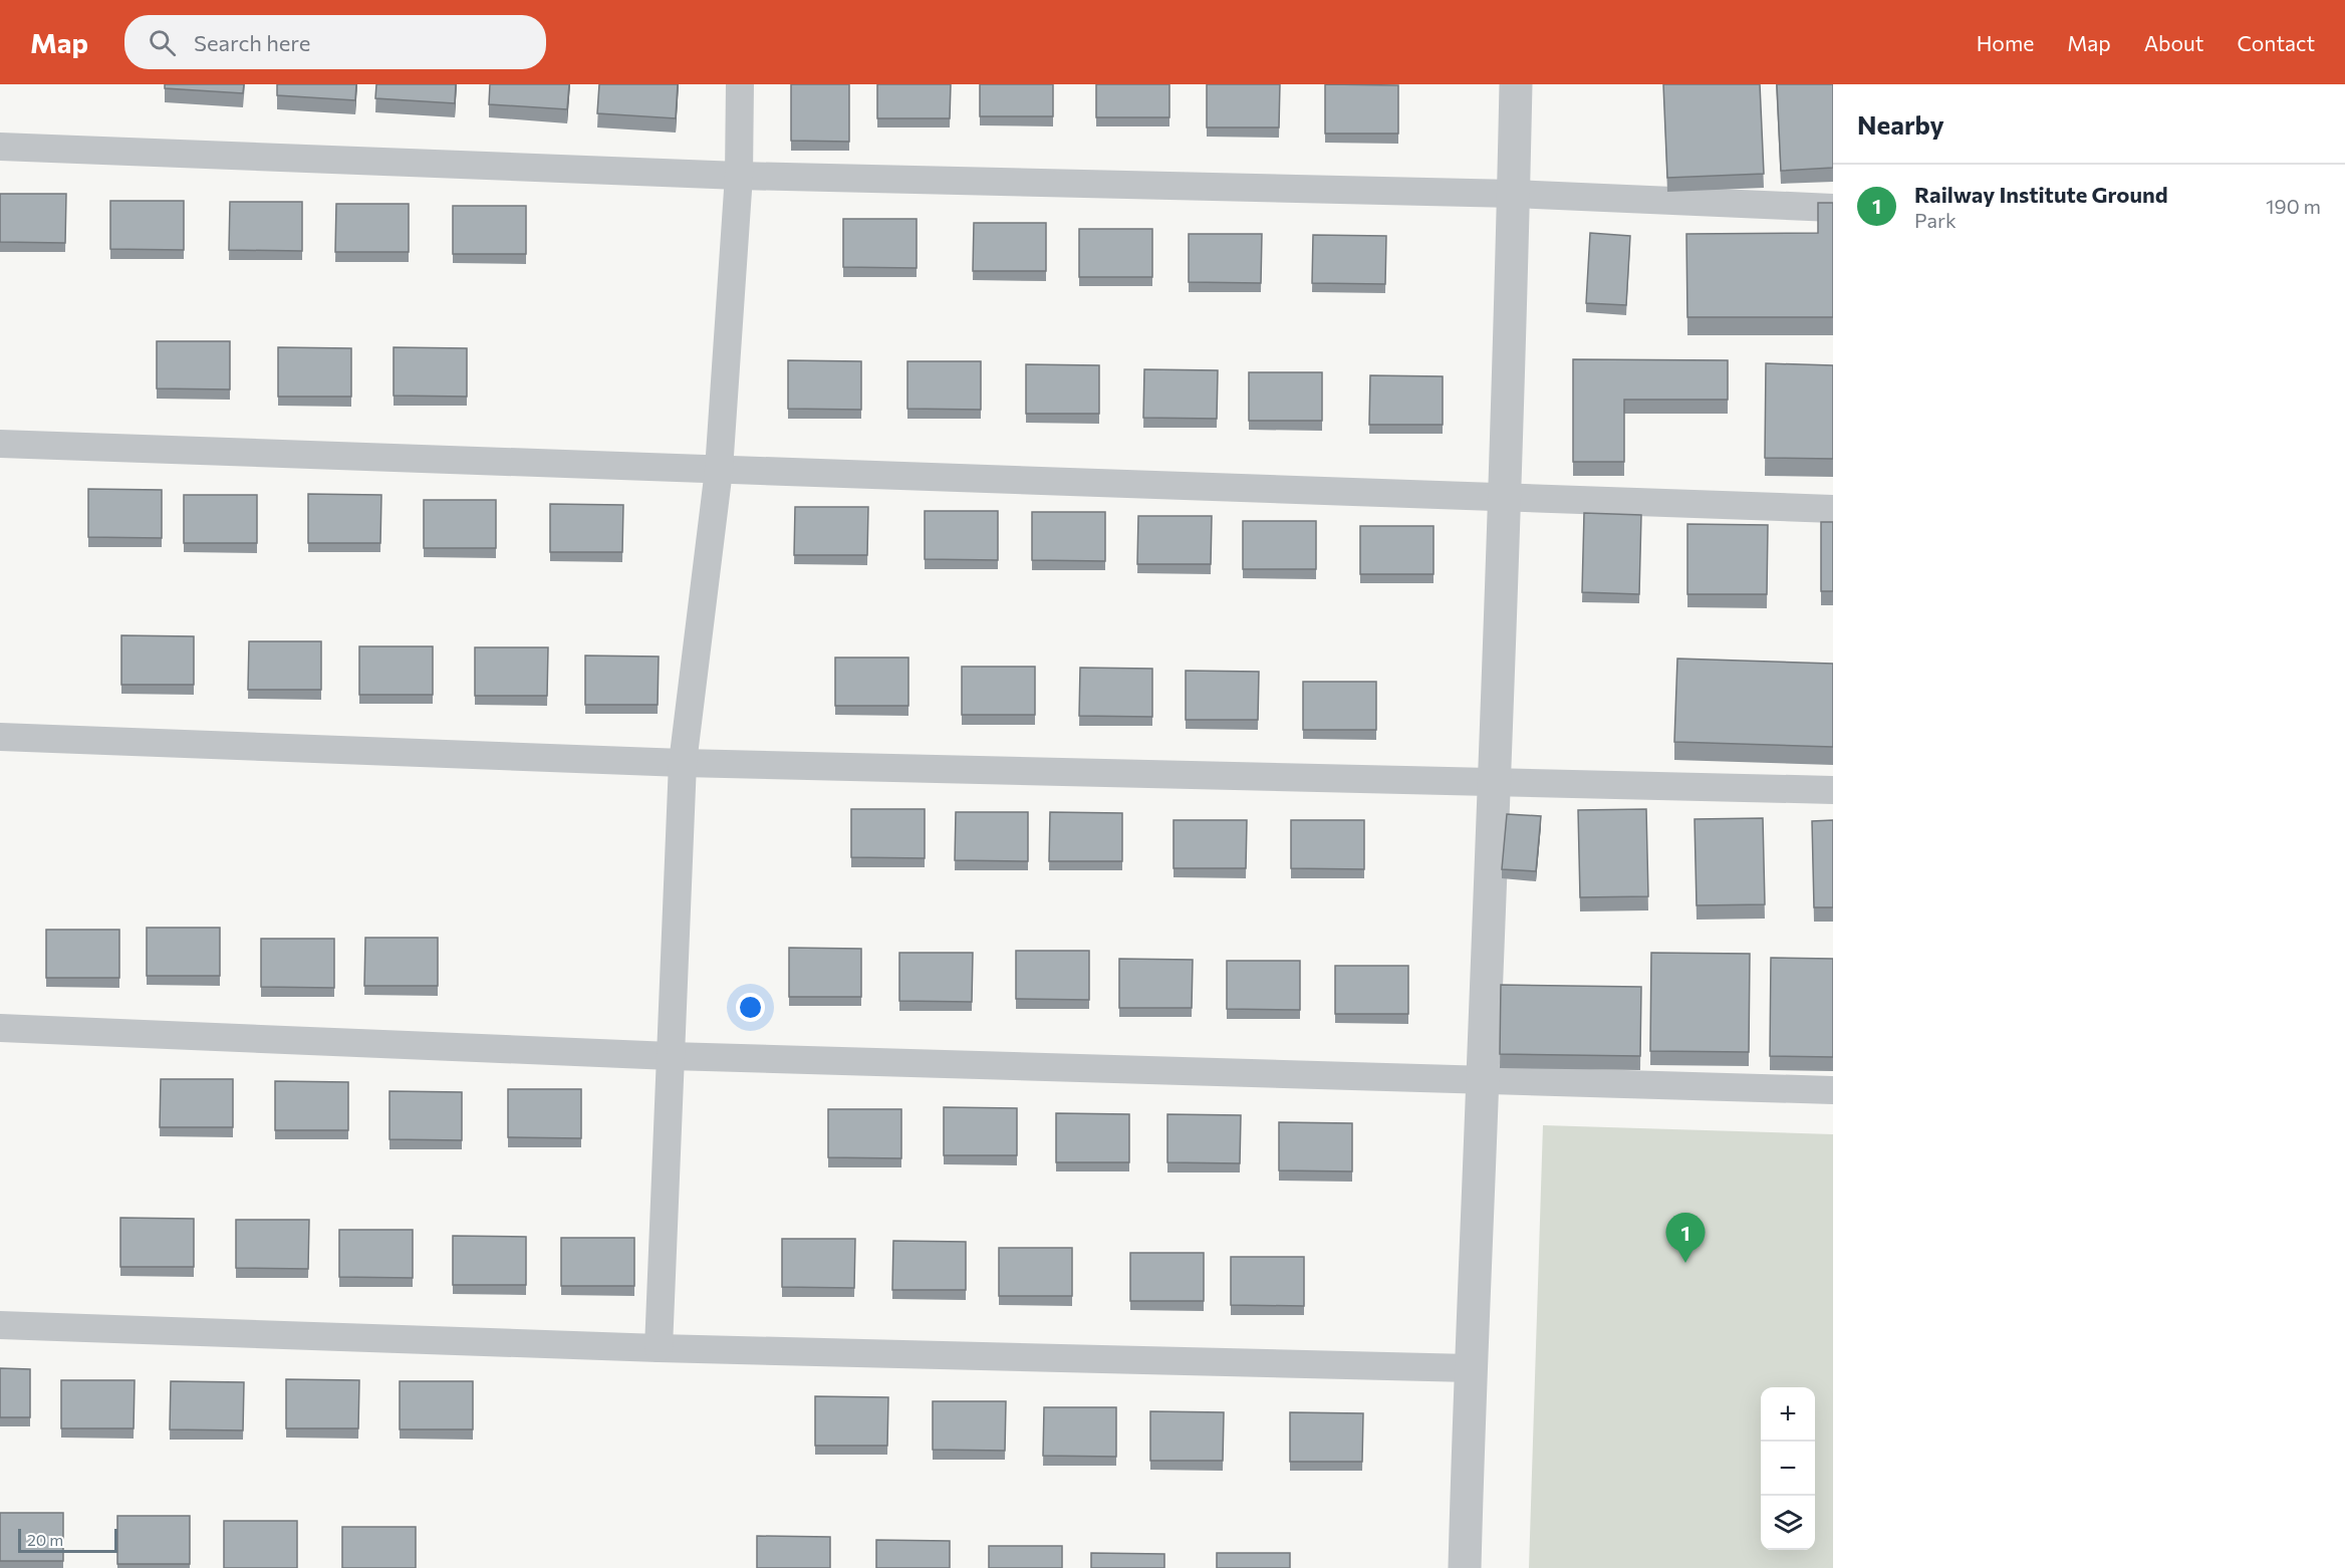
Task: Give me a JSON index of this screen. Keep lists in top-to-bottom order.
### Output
{
  "scale_bar": "20 m",
  "page": {
    "header": "Map",
    "search": "Search here",
    "nav": [
      "Home",
      "Map",
      "About",
      "Contact"
    ],
    "heading": "Nearby",
    "list": [
      {
        "mark": "1",
        "name": "Railway Institute Ground",
        "note": "Park",
        "value": "190 m"
      }
    ],
    "pins": "1",
    "map_buttons": ["+", "−"],
    "scale": "20 m"
  }
}
